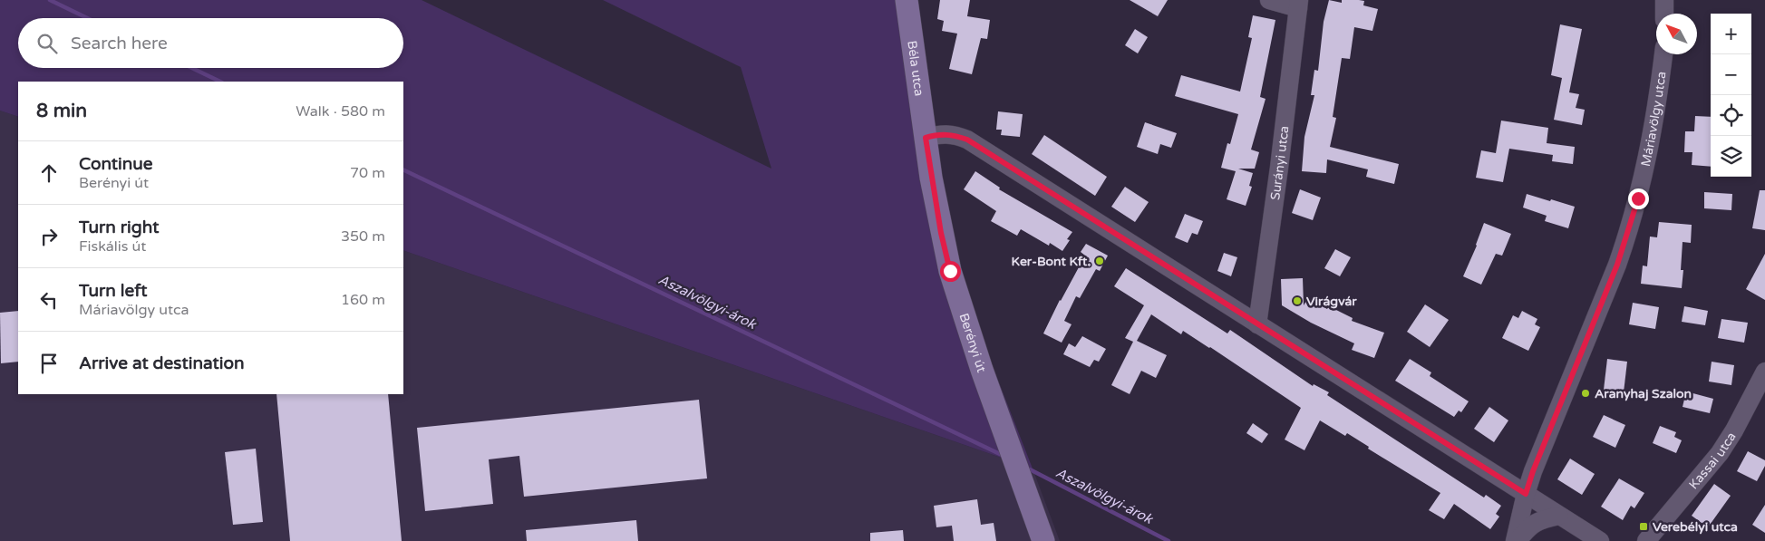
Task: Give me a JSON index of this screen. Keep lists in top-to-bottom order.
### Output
{
  "streets": {
    "main road": ["Béla utca", "Berényi út"],
    "street": ["Máriavölgy utca", "Surányi utca", "Kassai utca"]
  },
  "crossings": [
    ["Béla utca", "Berényi út"]
  ],
  "water": ["Aszalvölgyi-árok"],
  "places": {
    "other": ["Ker-Bont Kft.", "Virágvár", "Aranyhaj Szalon"],
    "transit": ["Verebélyi utca"]
  },
  "north": "top left",
  "page": {
    "map_buttons": ["+", "−"],
    "search": "Search here",
    "heading": ["8 min", "Walk · 580 m"],
    "list": [
      ["Continue", "Berényi út", "70 m"],
      ["Turn right", "Fiskális út", "350 m"],
      ["Turn left", "Máriavölgy utca", "160 m"],
      "Arrive at destination"
    ]
  }
}
